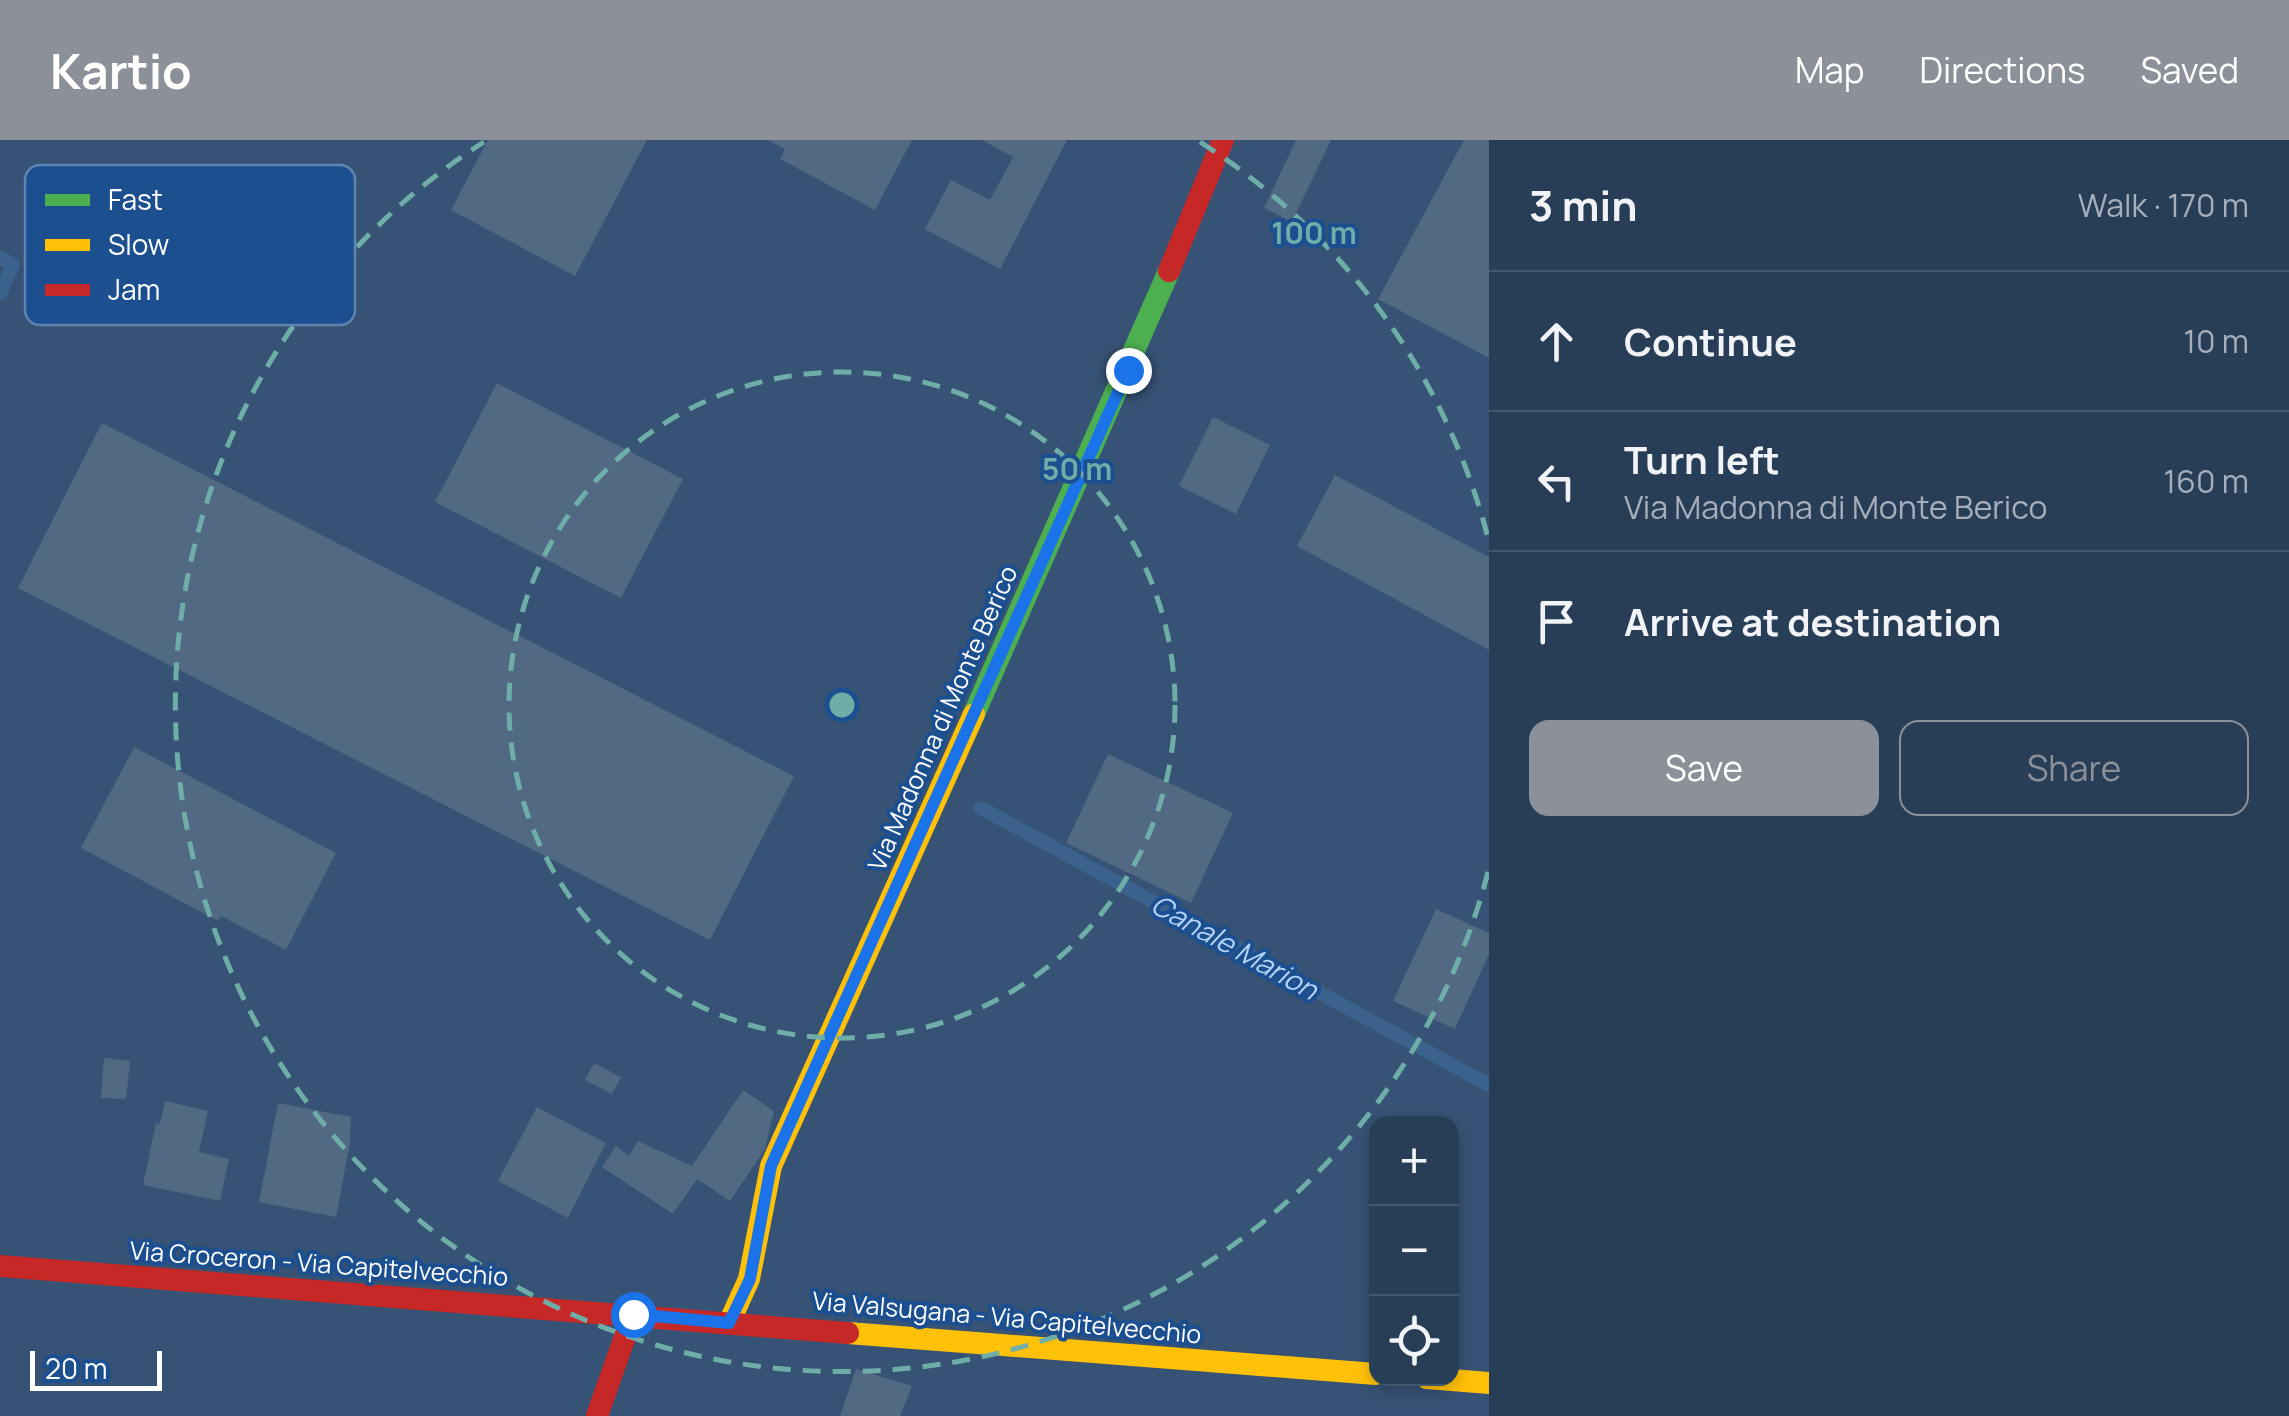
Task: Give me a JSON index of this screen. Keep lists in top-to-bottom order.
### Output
{
  "streets": {
    "main road": ["Via Madonna di Monte Berico", "Via Croceron - Via Capitelvecchio", "Via Valsugana - Via Capitelvecchio"]
  },
  "crossings": [
    ["Via Madonna di Monte Berico", "Via Valsugana - Via Capitelvecchio"],
    ["Via Croceron - Via Capitelvecchio", "Via Valsugana - Via Capitelvecchio"]
  ],
  "water": ["Canale Marion"],
  "legend": ["Fast", "Slow", "Jam"],
  "scale_bar": "20 m",
  "page": {
    "header": "Kartio",
    "nav": ["Map", "Directions", "Saved"],
    "heading": ["3 min", "Walk · 170 m"],
    "list": [
      ["Continue", "10 m"],
      ["Turn left", "Via Madonna di Monte Berico", "160 m"],
      "Arrive at destination"
    ],
    "buttons": ["Save", "Share"],
    "map_buttons": ["+", "−"],
    "scale": "20 m"
  },
  "rings": ["100 m", "50 m"]
}
